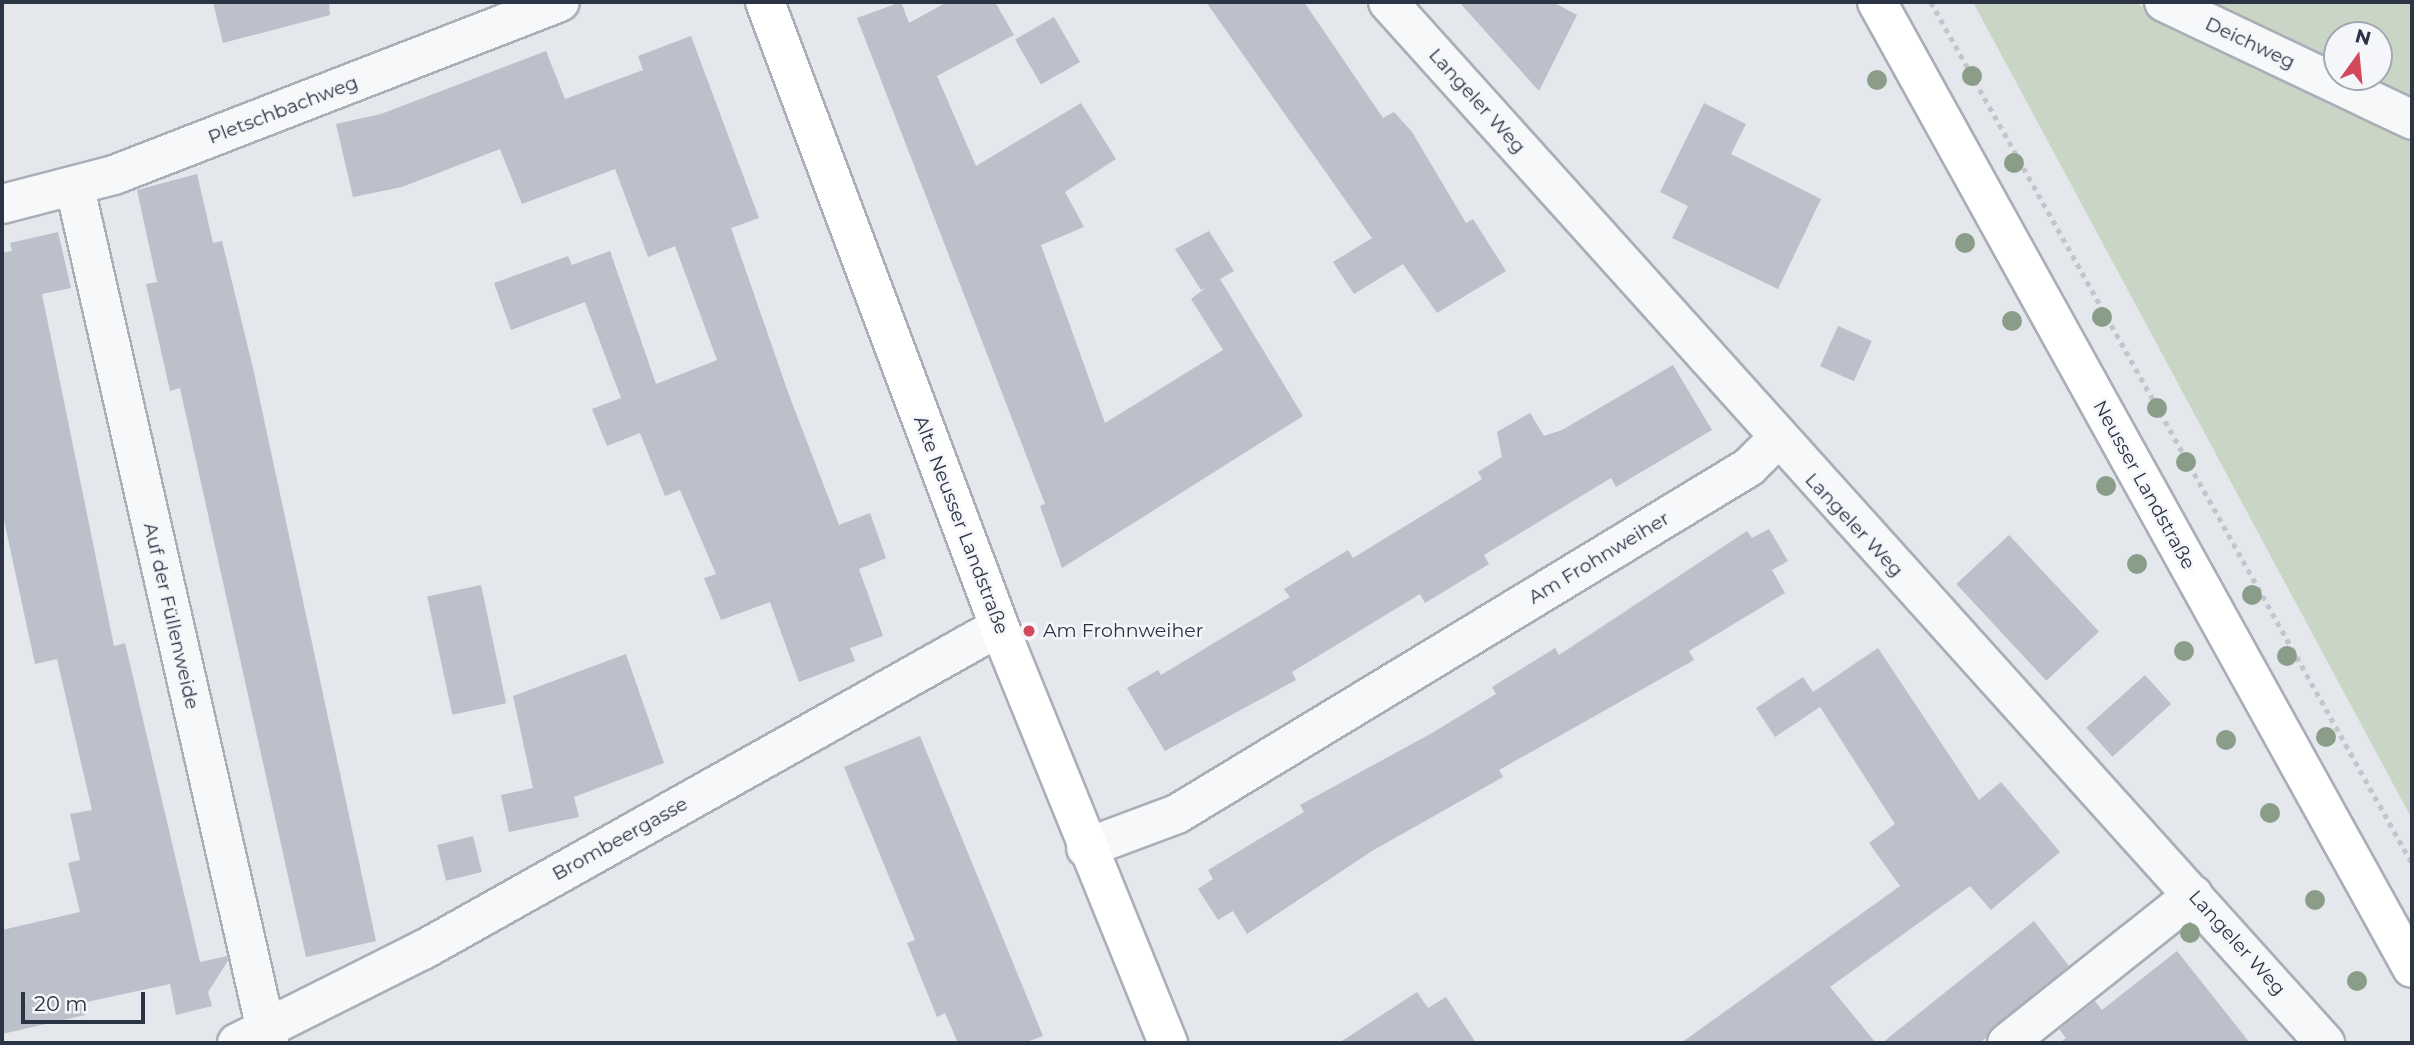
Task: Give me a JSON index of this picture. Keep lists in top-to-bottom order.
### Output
{
  "streets": {
    "main road": ["Neusser Landstraße", "Alte Neusser Landstraße"],
    "street": [
      "Deichweg",
      "Langeler Weg",
      "Pletschbachweg",
      "Am Frohnweiher",
      "Auf der Füllenweide",
      "Brombeergasse"
    ]
  },
  "crossings": [
    ["Langeler Weg", "Am Frohnweiher"],
    ["Pletschbachweg", "Auf der Füllenweide"],
    ["Alte Neusser Landstraße", "Am Frohnweiher"],
    ["Alte Neusser Landstraße", "Brombeergasse"],
    ["Auf der Füllenweide", "Brombeergasse"]
  ],
  "places": ["Am Frohnweiher"],
  "scale_bar": "20 m",
  "north": "top"
}
